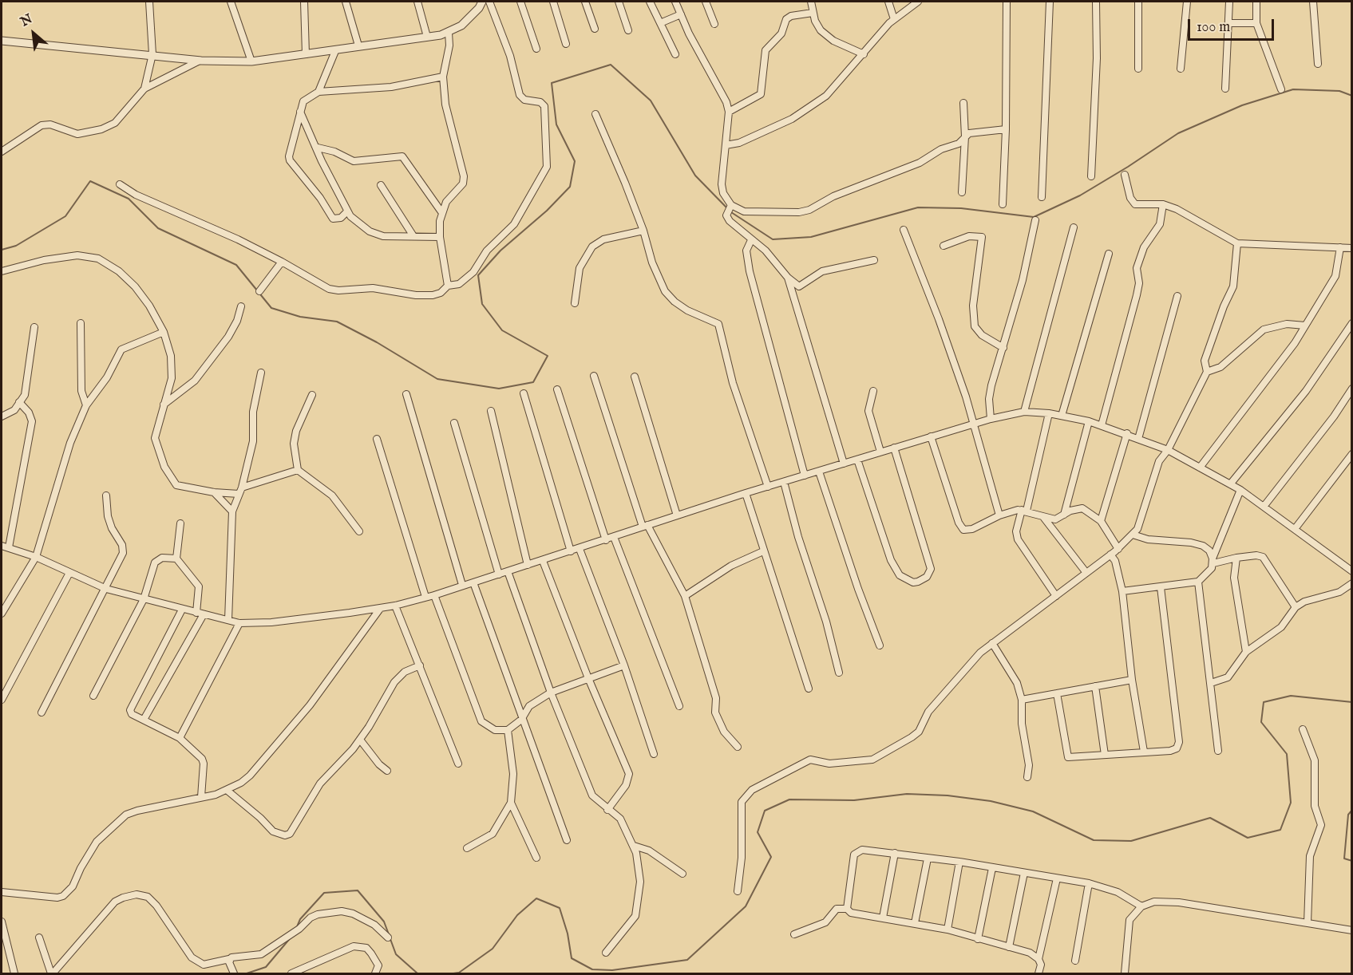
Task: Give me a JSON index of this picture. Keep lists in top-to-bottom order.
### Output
{
  "scale_bar": "100 m",
  "north": "top left"
}
